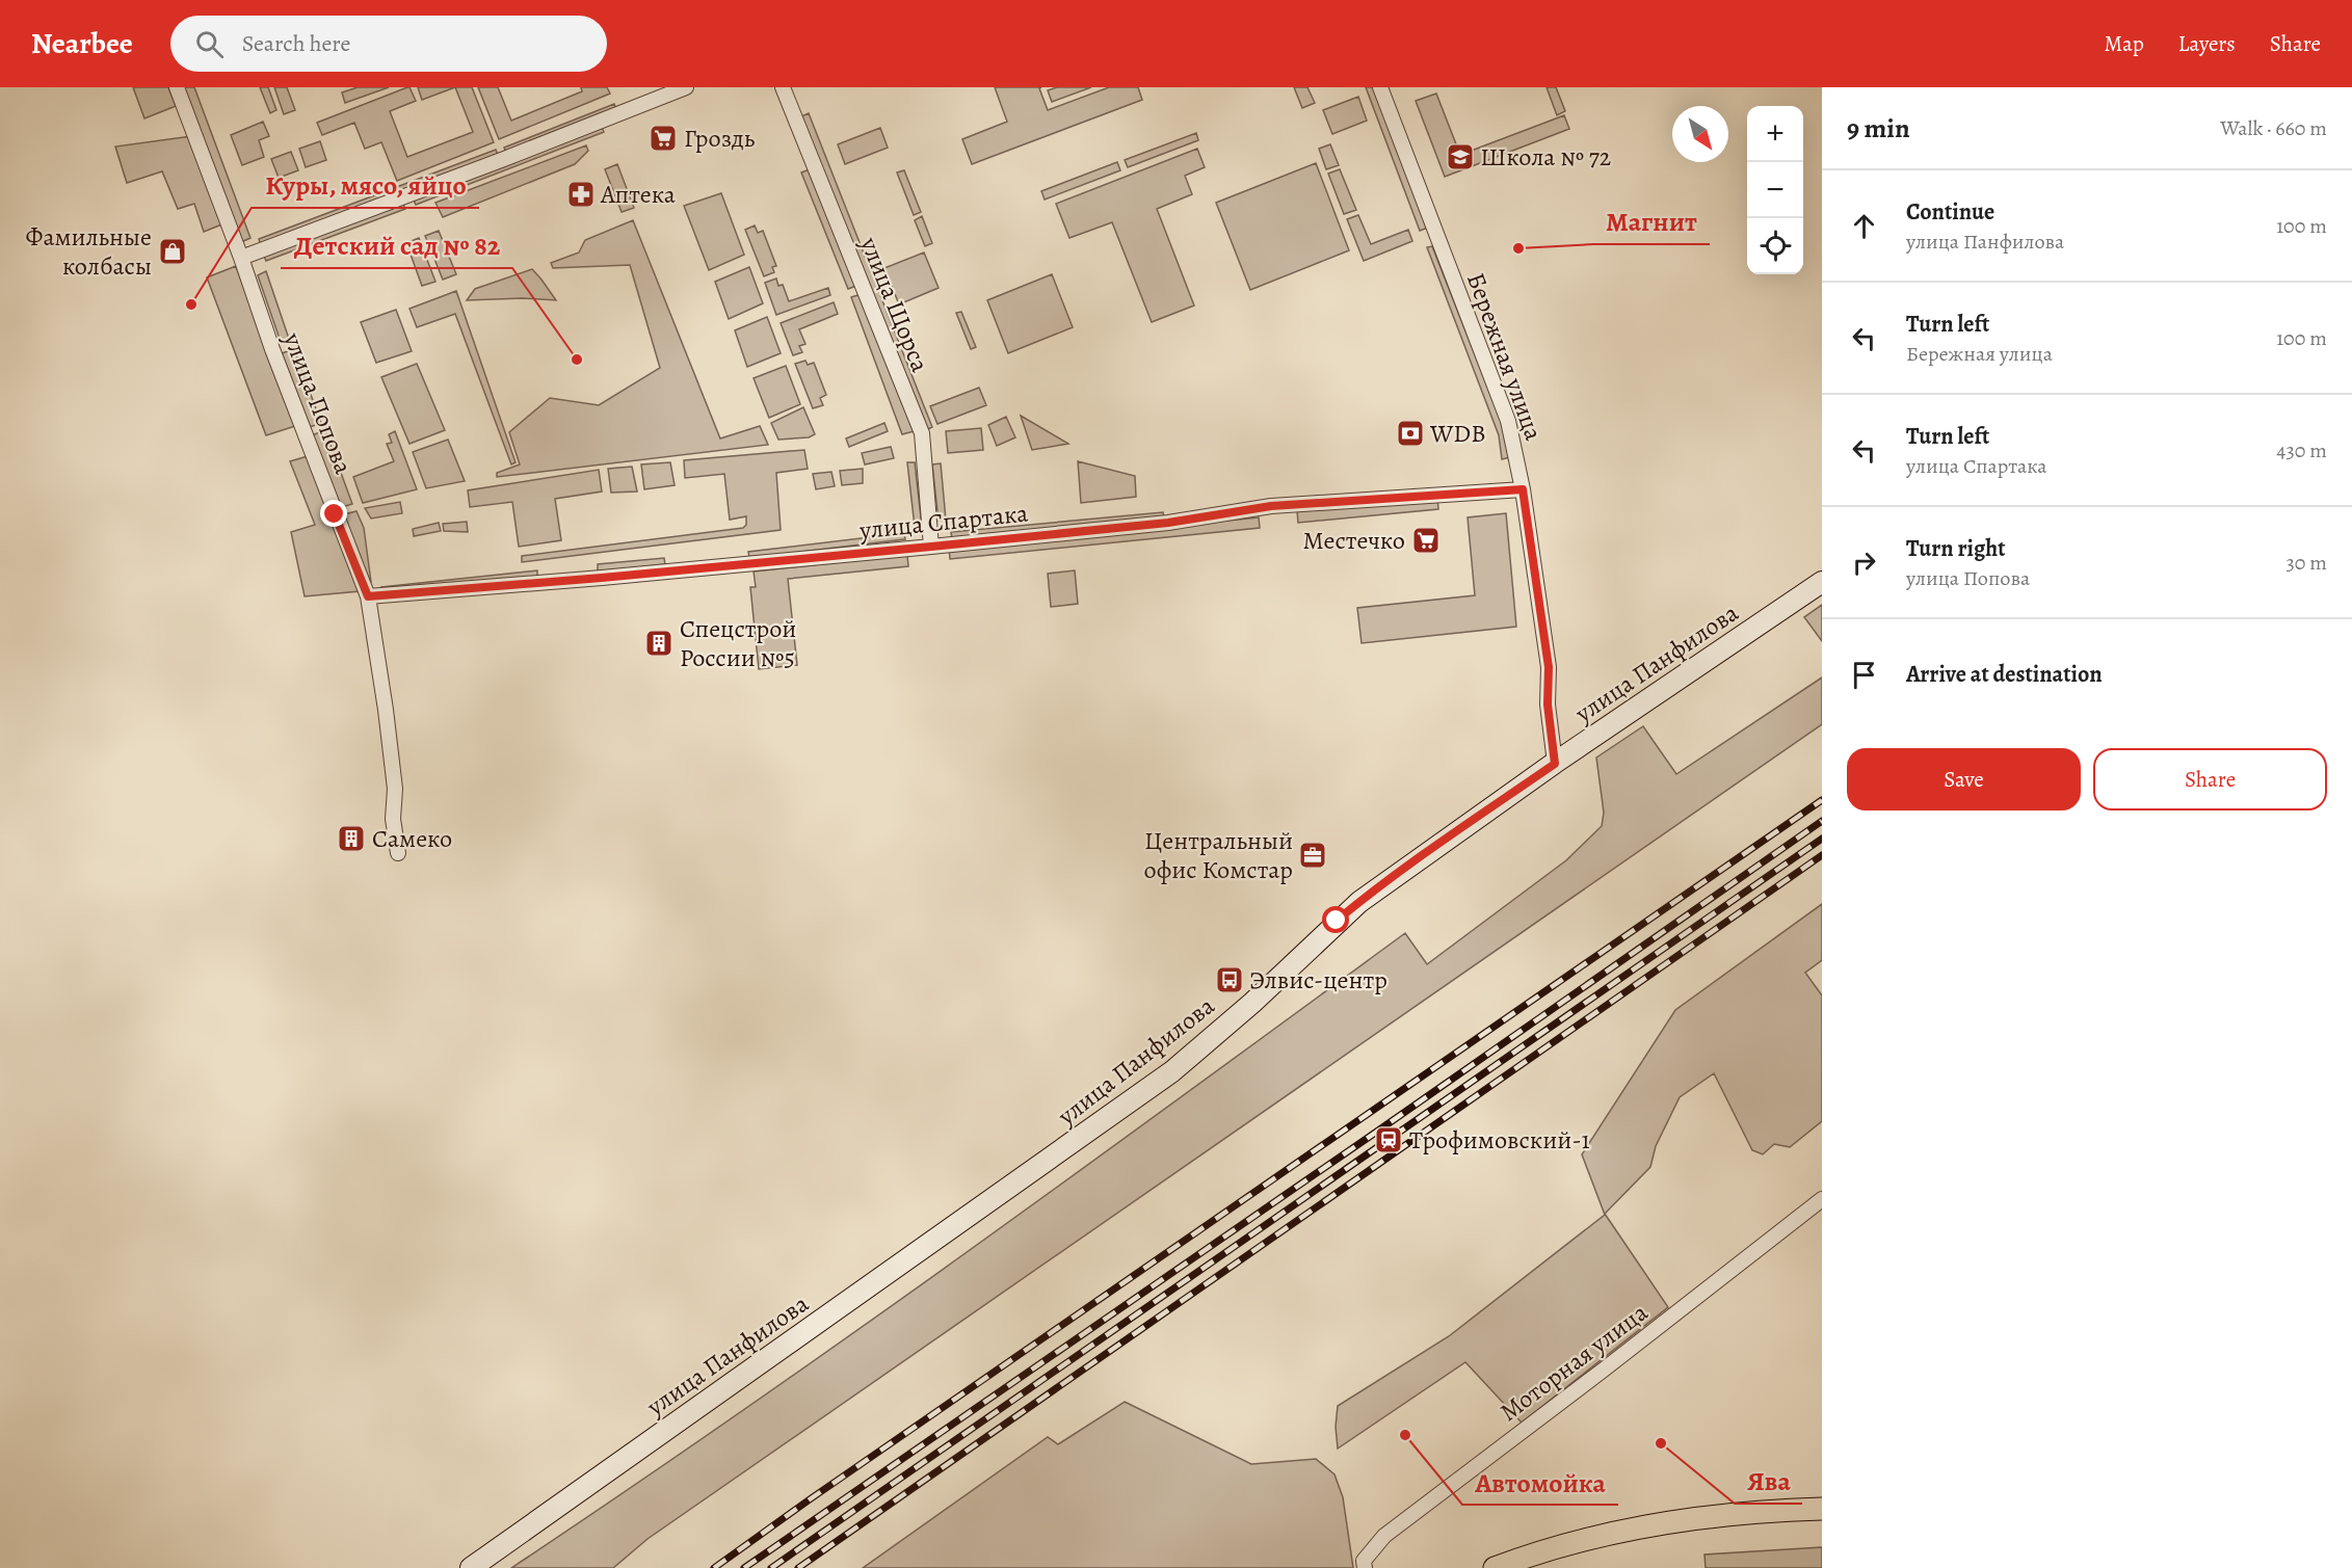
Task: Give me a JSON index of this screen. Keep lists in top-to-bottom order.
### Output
{
  "streets": {
    "main road": ["улица Панфилова"],
    "street": [
      "улица Щорса",
      "Бережная улица",
      "улица Попова",
      "улица Спартака",
      "Моторная улица"
    ]
  },
  "crossings": [
    ["улица Щорса", "улица Спартака"],
    ["Бережная улица", "улица Спартака"],
    ["Бережная улица", "улица Панфилова"],
    ["улица Попова", "улица Спартака"]
  ],
  "places": {
    "supermarket": ["Гроздь", "Местечко"],
    "school or university": ["Школа № 72"],
    "pharmacy": ["Аптека"],
    "other": [
      "Магнит",
      "Куры, мясо, яйцо",
      "Детский сад № 82",
      "Автомойка",
      "Ява"
    ],
    "shop": ["Фамильные колбасы"],
    "bank": ["WDB"],
    "building": ["Спецстрой России №5", "Самеко"],
    "office": ["Центральный офис Комстар"],
    "bus stop": ["Элвис-центр"],
    "station": ["Трофимовский-1"]
  },
  "north": "bottom right",
  "page": {
    "header": "Nearbee",
    "search": "Search here",
    "nav": ["Map", "Layers", "Share"],
    "heading": ["9 min", "Walk · 660 m"],
    "map_buttons": ["+", "−"],
    "list": [
      ["Continue", "улица Панфилова", "100 m"],
      ["Turn left", "Бережная улица", "100 m"],
      ["Turn left", "улица Спартака", "430 m"],
      ["Turn right", "улица Попова", "30 m"],
      "Arrive at destination"
    ],
    "buttons": ["Save", "Share"]
  }
}
